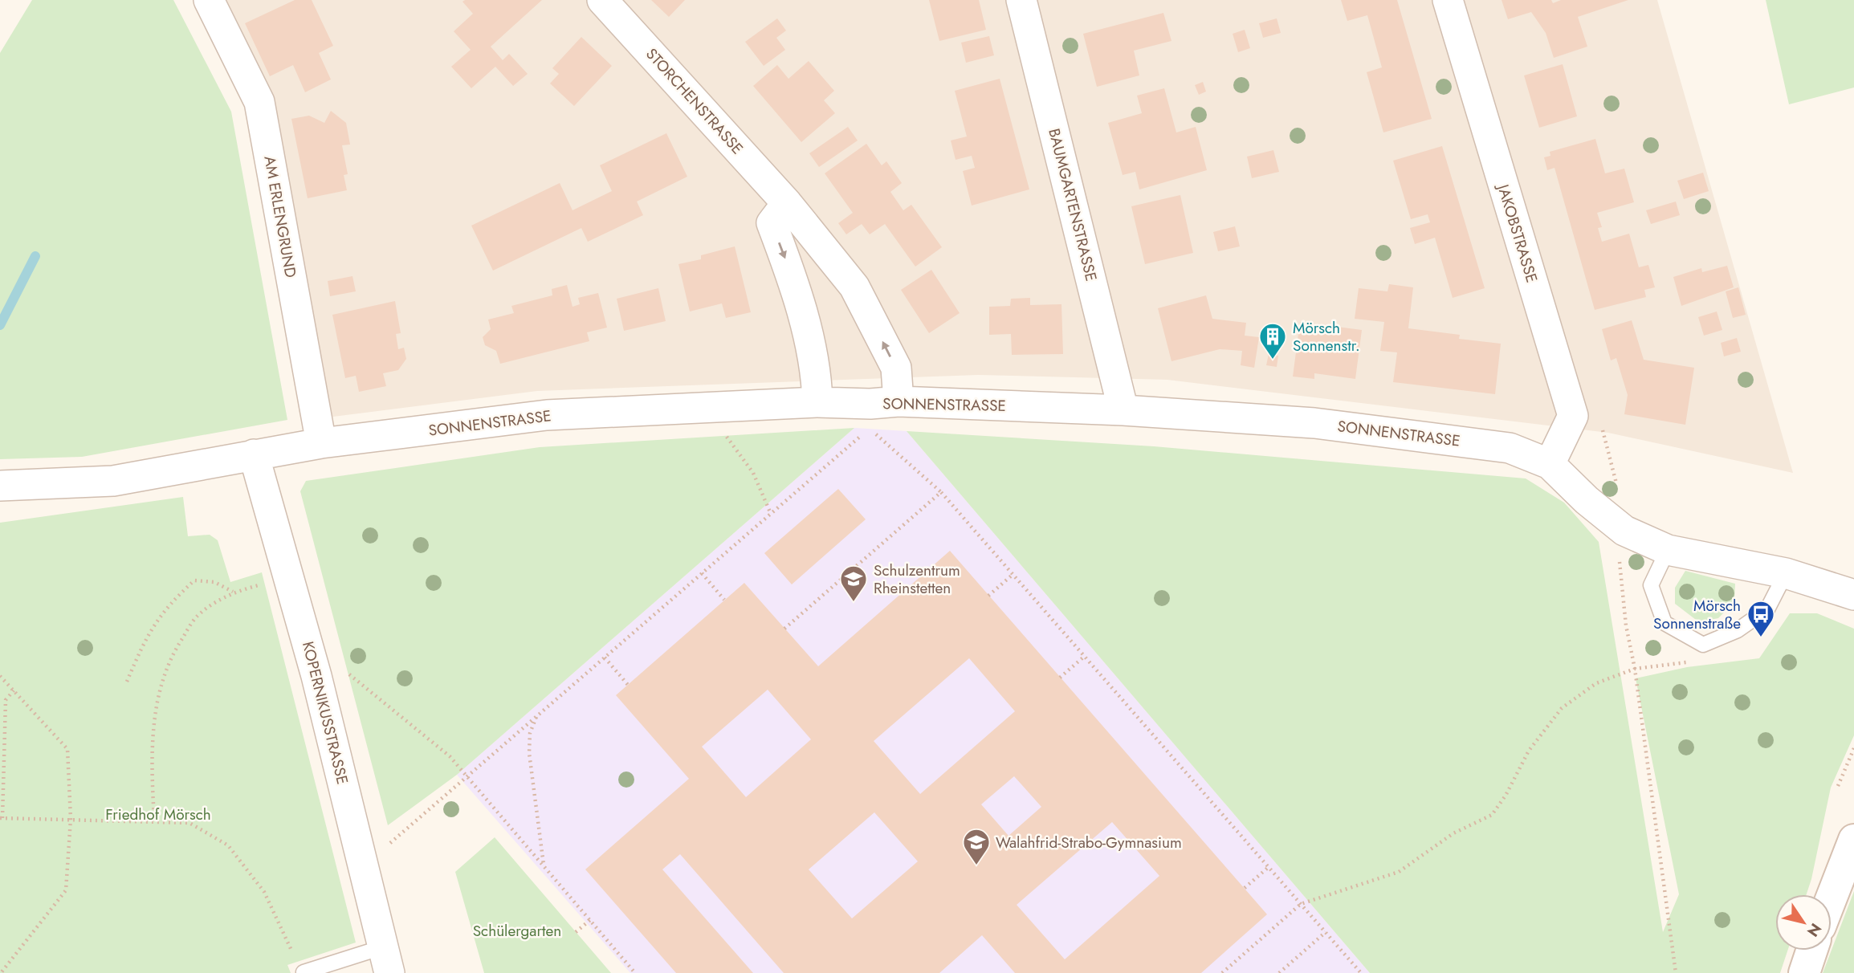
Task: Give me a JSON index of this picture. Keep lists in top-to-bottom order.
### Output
{
  "streets": {
    "street": [
      "STORCHENSTRASSE",
      "BAUMGARTENSTRASSE",
      "AM ERLENGRUND",
      "JAKOBSTRASSE",
      "SONNENSTRASSE",
      "KOPERNIKUSSTRASSE"
    ]
  },
  "crossings": [
    ["STORCHENSTRASSE", "SONNENSTRASSE"],
    ["BAUMGARTENSTRASSE", "SONNENSTRASSE"],
    ["AM ERLENGRUND", "SONNENSTRASSE"],
    ["SONNENSTRASSE", "KOPERNIKUSSTRASSE"]
  ],
  "one_way": ["STORCHENSTRASSE"],
  "parks": ["Friedhof Mörsch", "Schülergarten"],
  "places": {
    "building": ["Mörsch Sonnenstr."],
    "school or university": ["Schulzentrum Rheinstetten", "Walahfrid-Strabo-Gymnasium"],
    "bus stop": ["Mörsch Sonnenstraße"]
  },
  "north": "bottom right"
}
